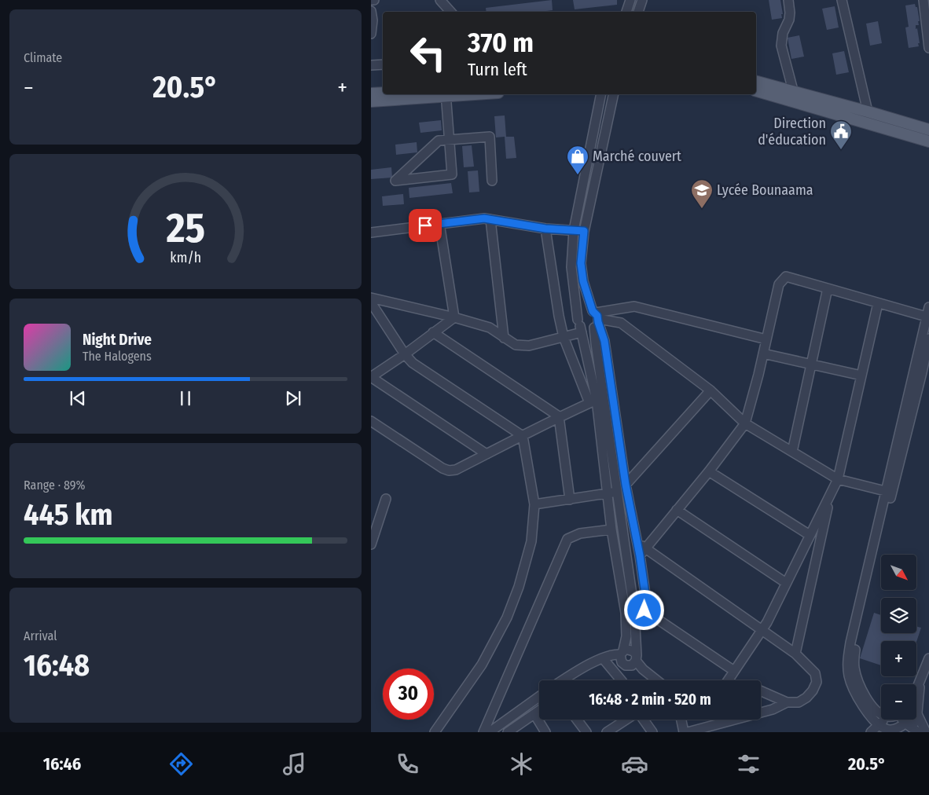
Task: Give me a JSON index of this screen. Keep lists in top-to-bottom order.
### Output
{
  "places": {
    "public building": ["Direction d'éducation"],
    "shop": ["Marché couvert"],
    "school or university": ["Lycée Bounaama"]
  },
  "north": "bottom right",
  "page": {
    "tile": [
      "Climate",
      ["Range · 89%", "445 km"],
      ["Arrival", "16:48"]
    ],
    "turn": ["370 m", "Turn left"],
    "heat": ["−", "20.5°", "+"],
    "song": ["Night Drive", "The Halogens"],
    "map_buttons": ["+", "−"],
    "limit": "30",
    "trip": "16:48 · 2 min · 520 m",
    "tabs": ["16:46", "20.5°"],
    "gauge": ["25", "km/h"]
  }
}
